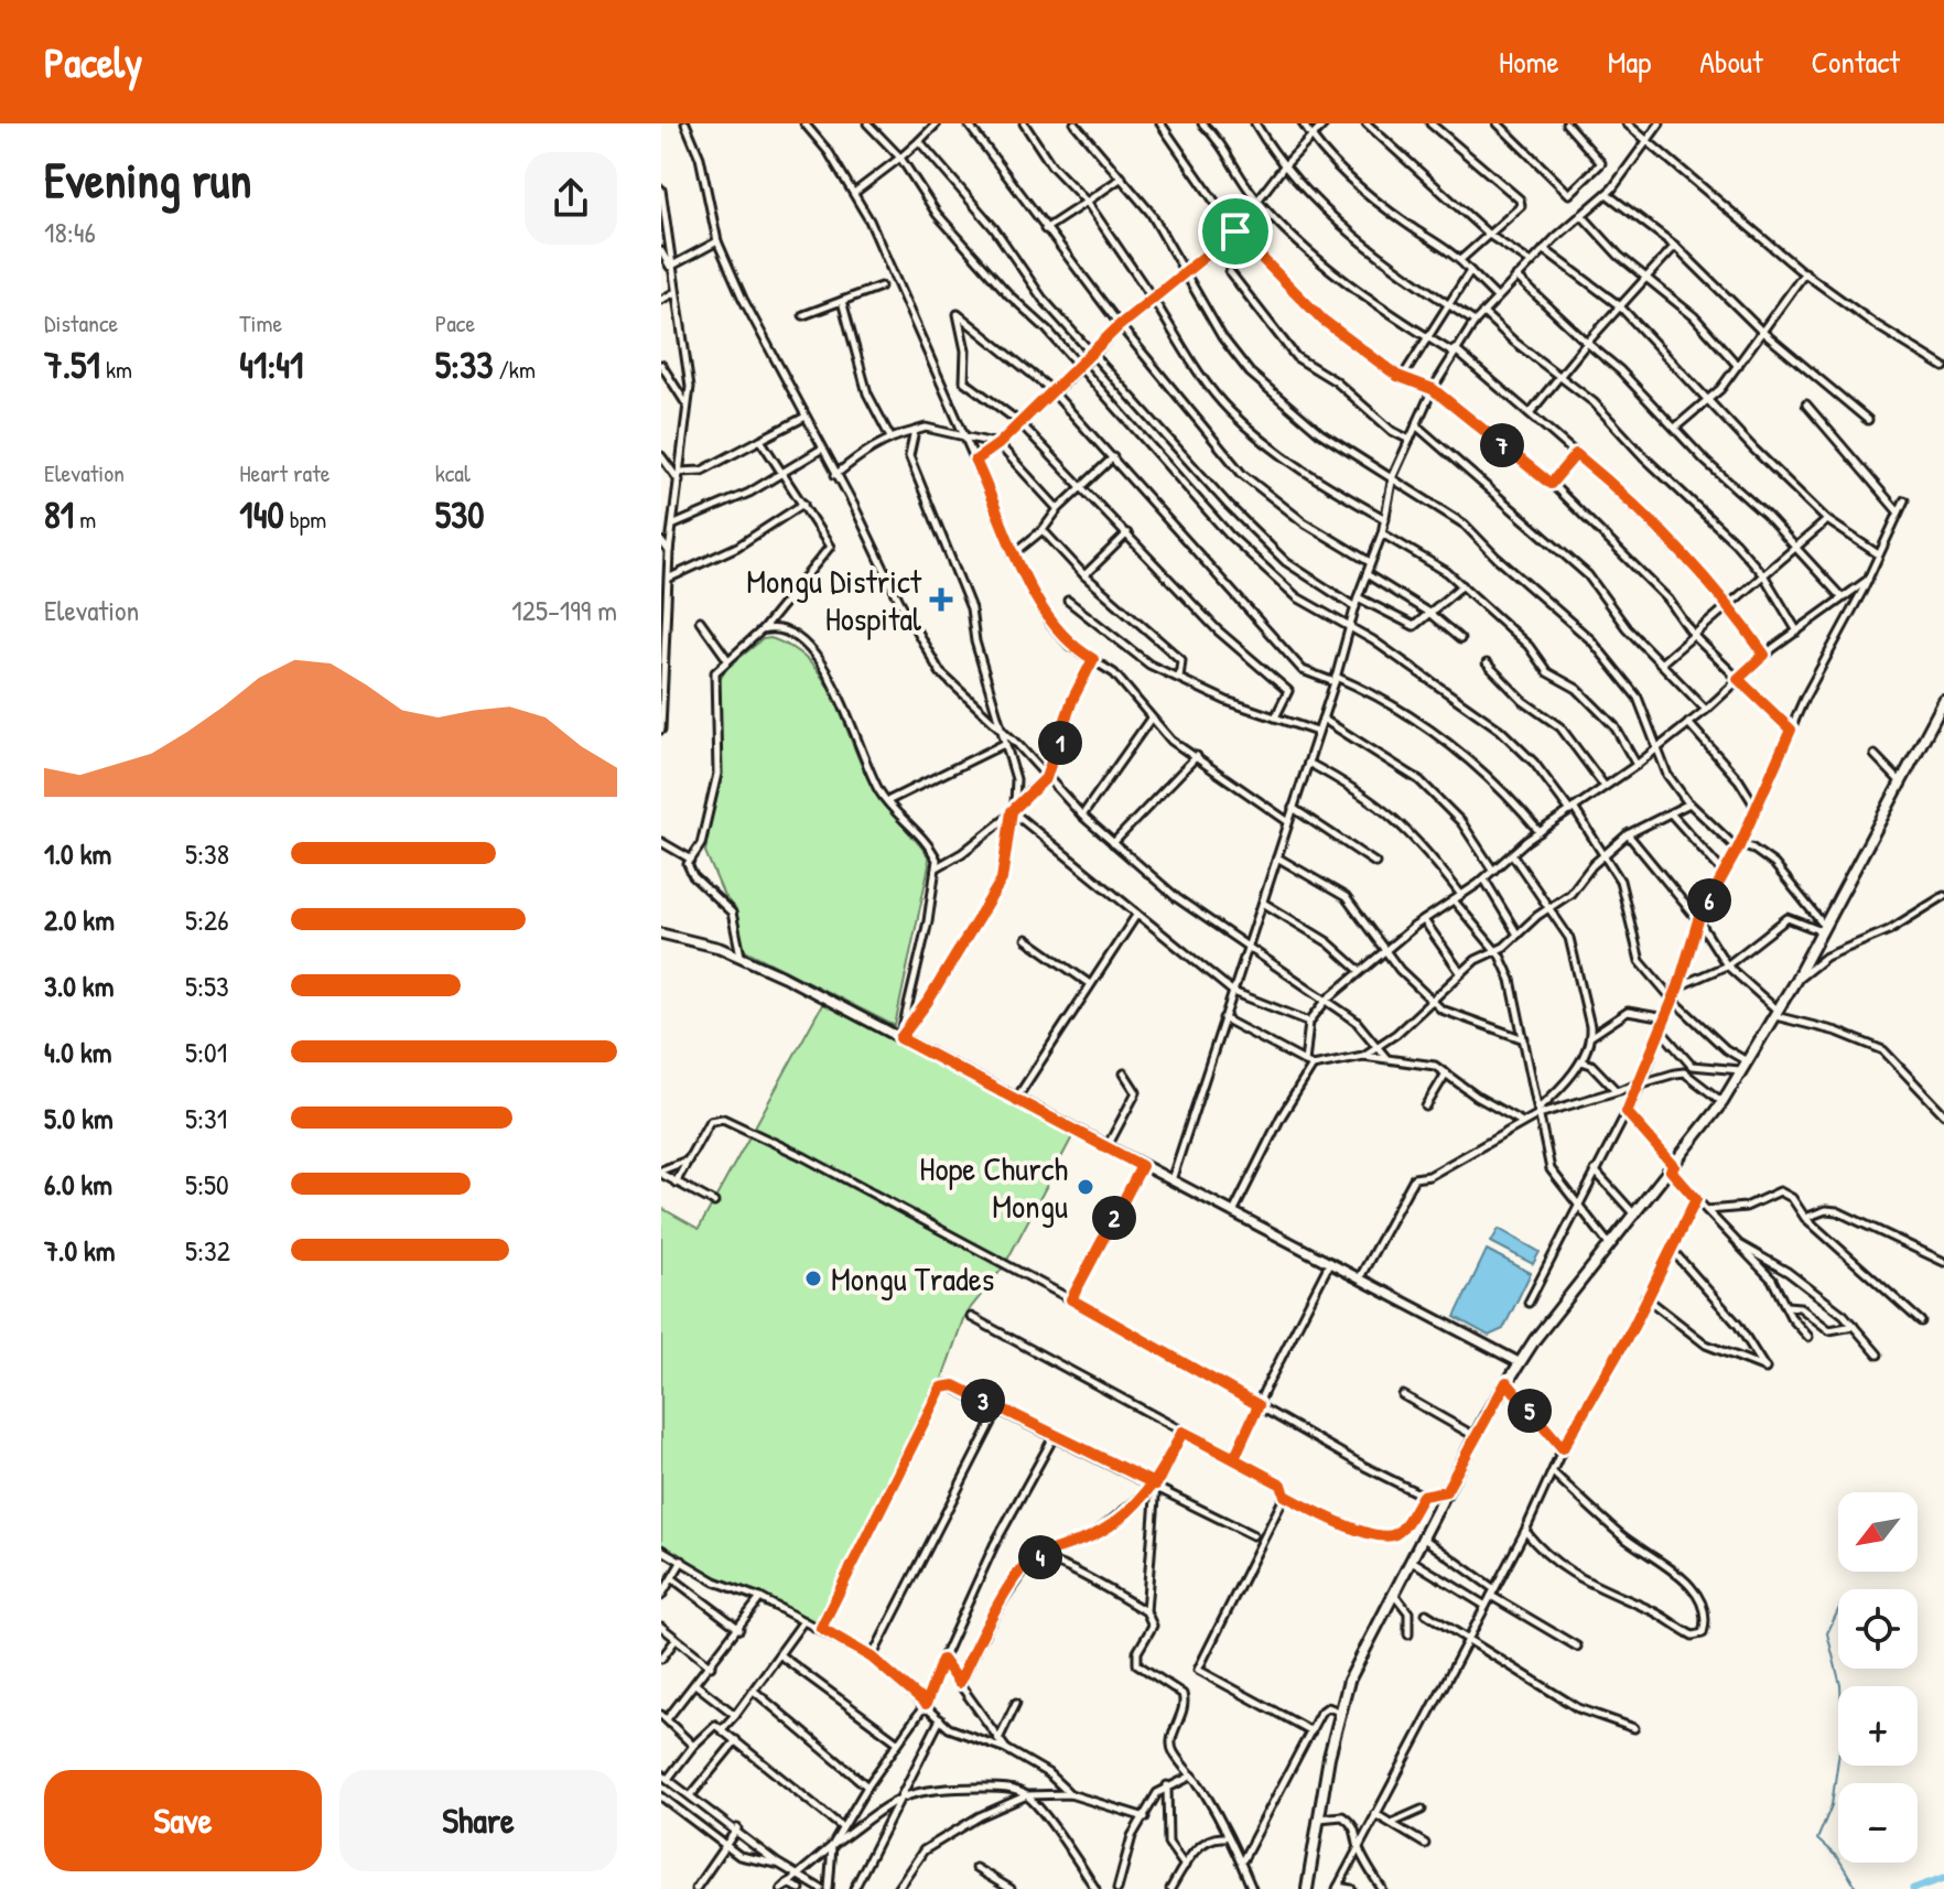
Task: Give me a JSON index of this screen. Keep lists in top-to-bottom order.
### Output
{
  "places": {
    "health": ["Mongu District Hospital"],
    "other": ["Hope Church Mongu", "Mongu Trades"]
  },
  "north": "bottom left",
  "page": {
    "header": "Pacely",
    "nav": [
      "Home",
      "Map",
      "About",
      "Contact"
    ],
    "heading": ["Evening run", "18:46"],
    "stats": [
      ["Distance", "7.51 km"],
      ["Time", "41:41"],
      ["Pace", "5:33 /km"],
      ["Elevation", "81 m"],
      ["Heart rate", "140 bpm"],
      ["kcal", "530"]
    ],
    "pins": [
      "7",
      "1",
      "6",
      "2",
      "3",
      "5",
      "4"
    ],
    "chart": ["Elevation", "125–199 m"],
    "list": [
      {
        "name": "1.0 km",
        "note": "5:38"
      },
      {
        "name": "2.0 km",
        "note": "5:26"
      },
      {
        "name": "3.0 km",
        "note": "5:53"
      },
      {
        "name": "4.0 km",
        "note": "5:01"
      },
      {
        "name": "5.0 km",
        "note": "5:31"
      },
      {
        "name": "6.0 km",
        "note": "5:50"
      },
      {
        "name": "7.0 km",
        "note": "5:32"
      }
    ],
    "map_buttons": ["+", "−"],
    "buttons": ["Save", "Share"]
  }
}
